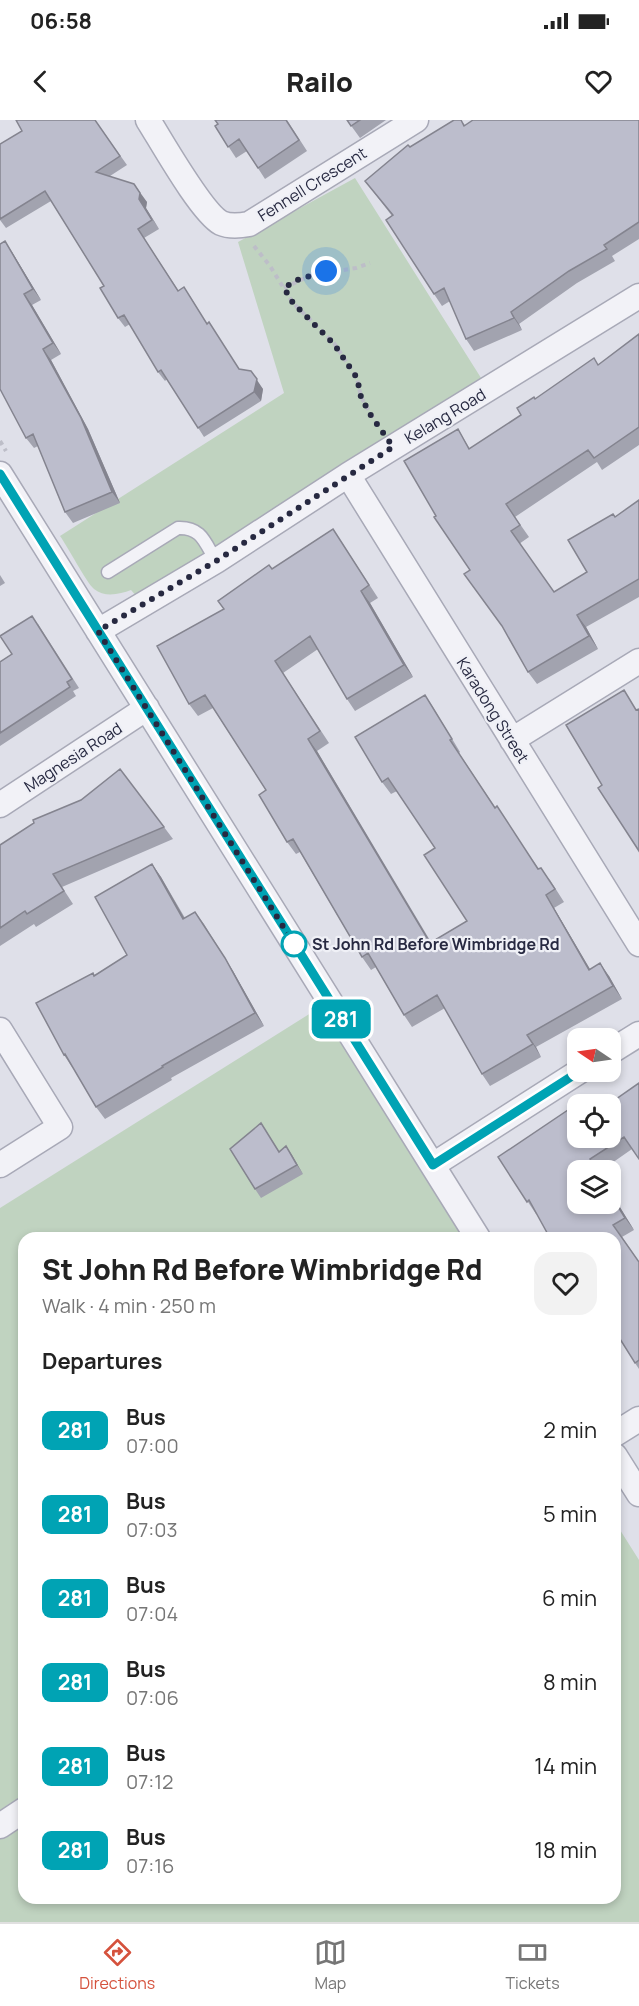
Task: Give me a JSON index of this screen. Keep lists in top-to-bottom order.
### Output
{
  "streets": {
    "street": [
      "Fennell Crescent",
      "Kelang Road",
      "Karadong Street",
      "Magnesia Road"
    ]
  },
  "crossings": [
    ["Kelang Road", "Karadong Street"]
  ],
  "places": ["St John Rd Before Wimbridge Rd"],
  "lines": ["bus line 281"],
  "north": "left",
  "page": {
    "status": "06:58",
    "header": "Railo",
    "on_map": "281",
    "heading": [
      ["St John Rd Before Wimbridge Rd", "Walk · 4 min · 250 m"],
      "Departures"
    ],
    "list": [
      {
        "mark": "281",
        "name": "Bus",
        "note": "07:00",
        "value": "2 min"
      },
      {
        "mark": "281",
        "name": "Bus",
        "note": "07:03",
        "value": "5 min"
      },
      {
        "mark": "281",
        "name": "Bus",
        "note": "07:04",
        "value": "6 min"
      },
      {
        "mark": "281",
        "name": "Bus",
        "note": "07:06",
        "value": "8 min"
      },
      {
        "mark": "281",
        "name": "Bus",
        "note": "07:12",
        "value": "14 min"
      },
      {
        "mark": "281",
        "name": "Bus",
        "note": "07:16",
        "value": "18 min"
      }
    ],
    "tabs": ["Directions", "Map", "Tickets"]
  }
}
